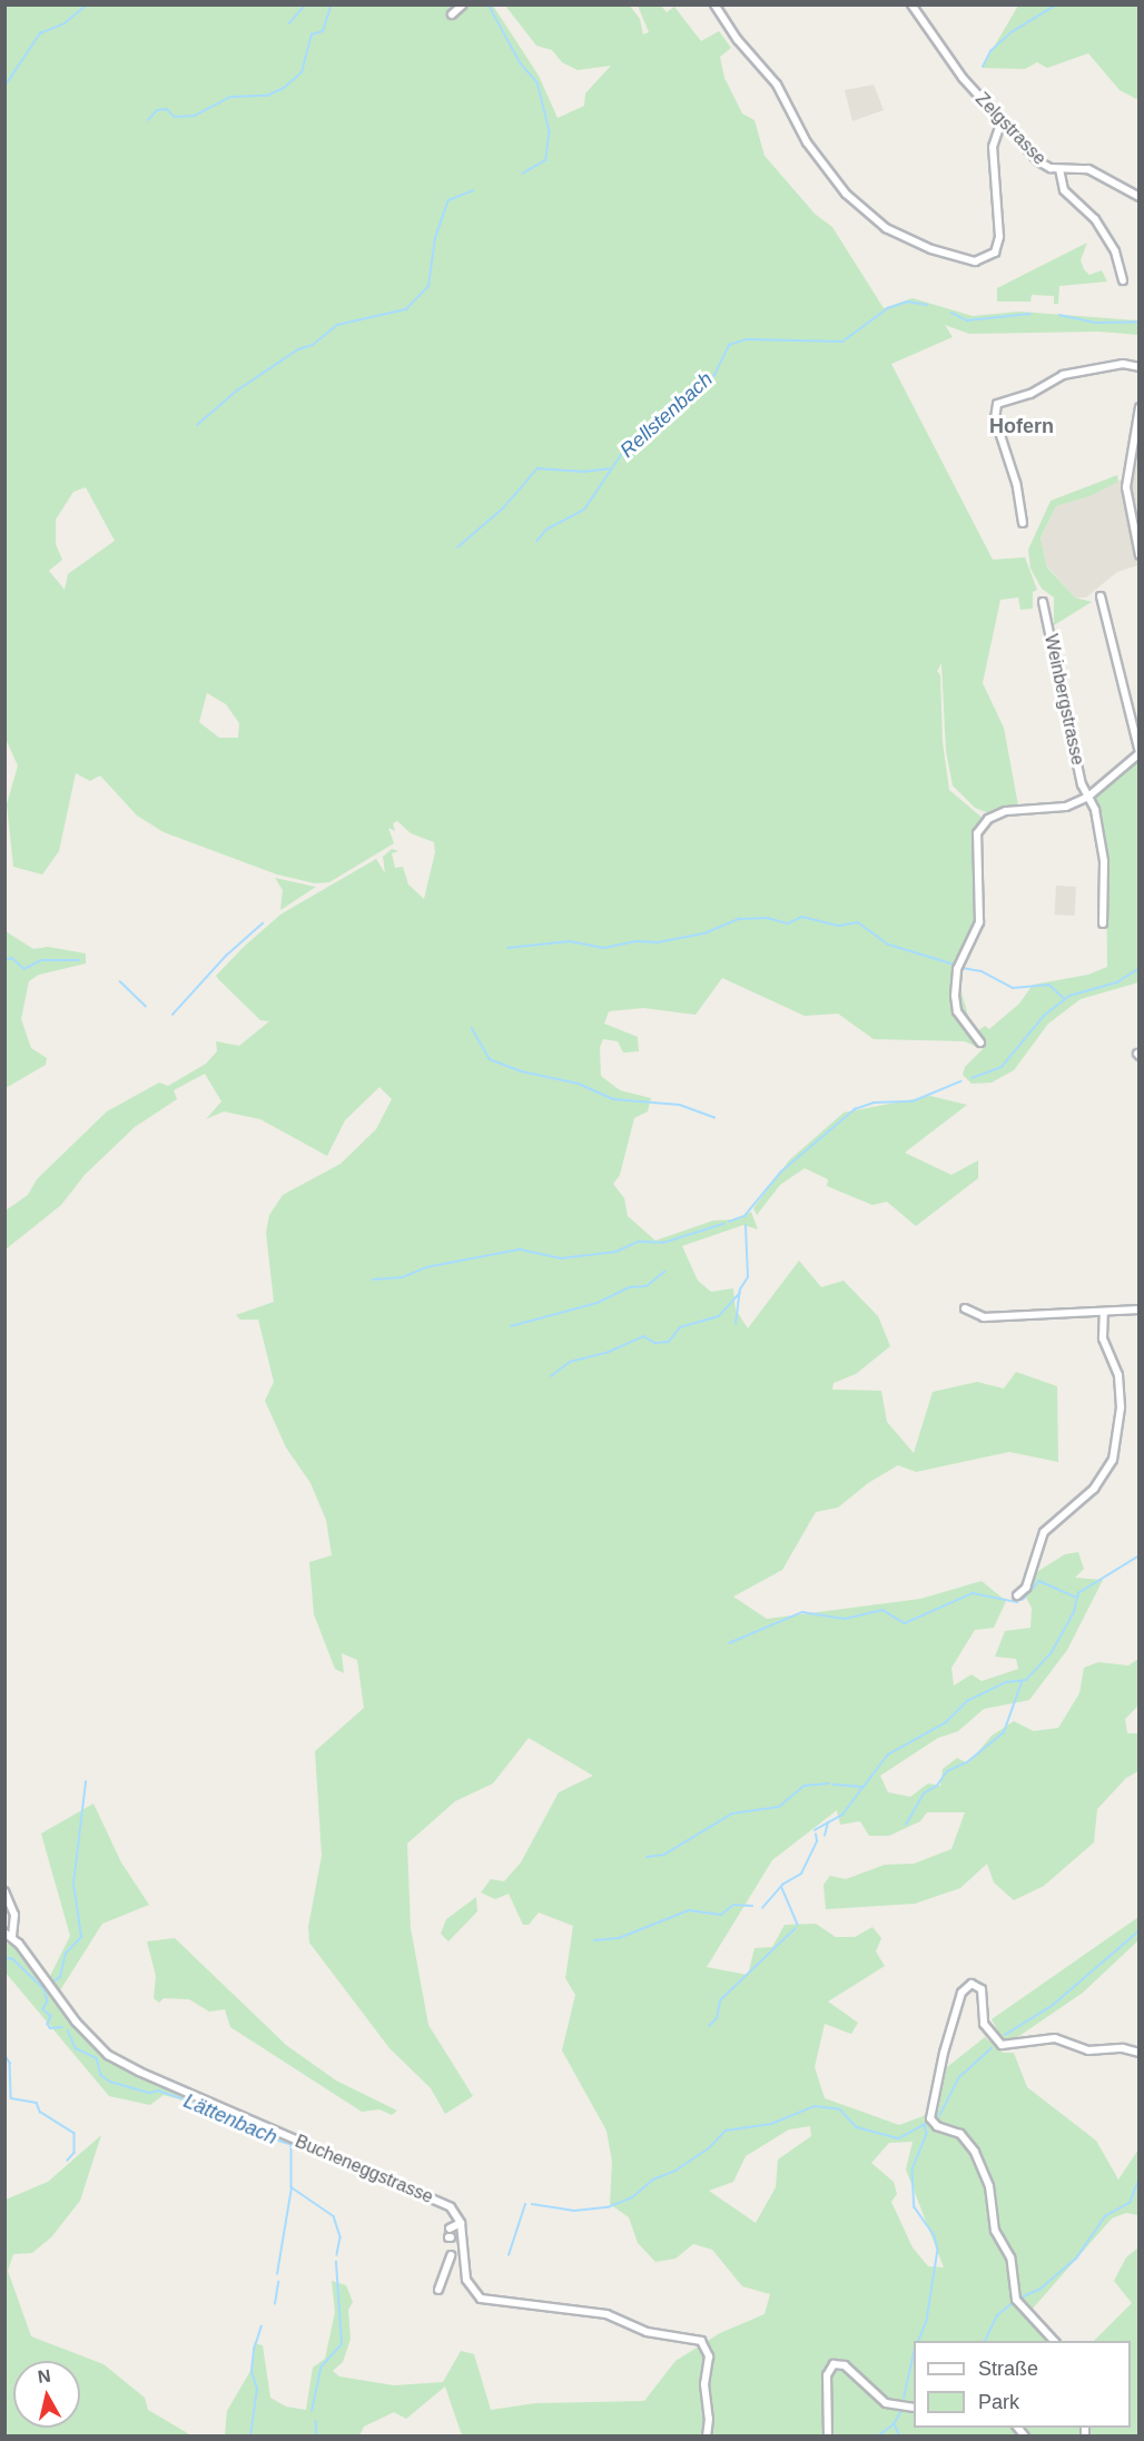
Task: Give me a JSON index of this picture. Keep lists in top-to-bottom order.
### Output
{
  "streets": {
    "street": ["Zelgstrasse", "Weinbergstrasse", "Bucheneggstrasse"]
  },
  "districts": ["Hofern"],
  "water": ["Rellstenbach", "Lättenbach"],
  "legend": ["Straße", "Park"],
  "north": "top"
}
